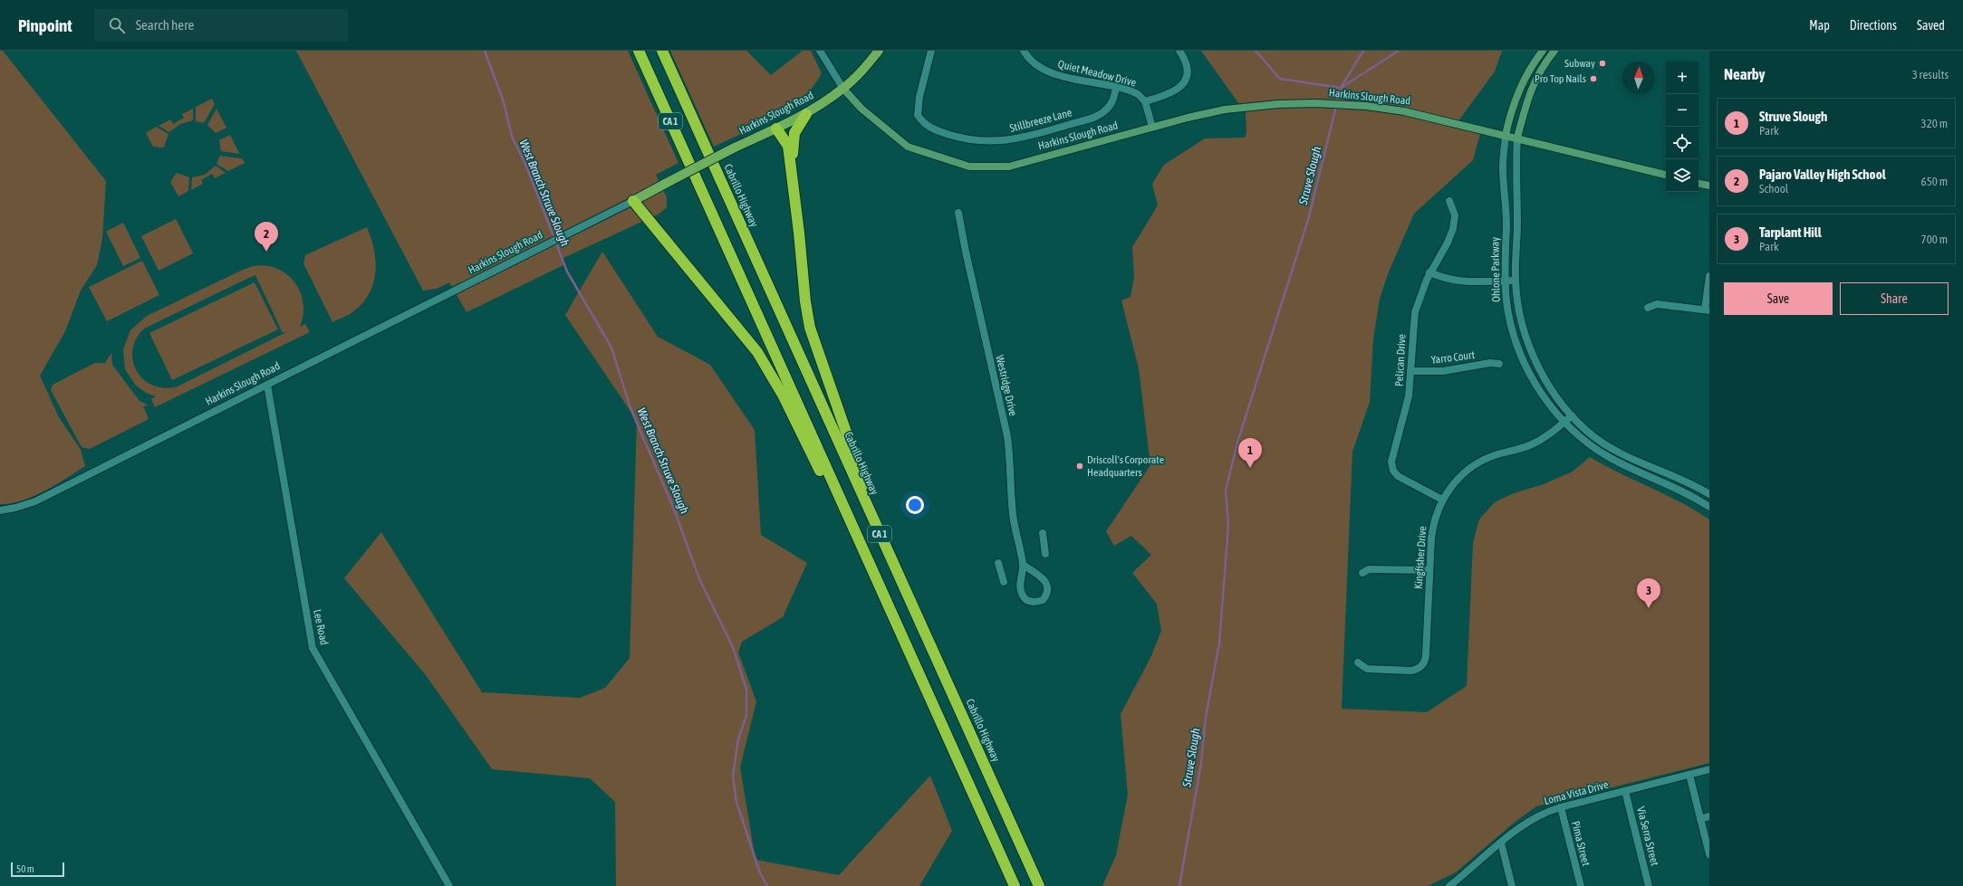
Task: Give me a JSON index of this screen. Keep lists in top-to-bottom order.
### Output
{
  "streets": {
    "highway": ["CA 1", "Cabrillo Highway"],
    "main road": ["Harkins Slough Road", "Ohlone Parkway"],
    "street": [
      "Quiet Meadow Drive",
      "Stillbreeze Lane",
      "Yarro Court",
      "Pelican Drive",
      "Westridge Drive",
      "Kingfisher Drive",
      "Lee Road",
      "Loma Vista Drive",
      "Via Serra Street",
      "Pima Street"
    ]
  },
  "crossings": [
    ["Quiet Meadow Drive", "Stillbreeze Lane"],
    ["Harkins Slough Road", "Ohlone Parkway"],
    ["Harkins Slough Road", "Lee Road"],
    ["Ohlone Parkway", "Kingfisher Drive"],
    ["Yarro Court", "Pelican Drive"],
    ["Pelican Drive", "Kingfisher Drive"],
    ["Loma Vista Drive", "Via Serra Street"],
    ["Loma Vista Drive", "Pima Street"]
  ],
  "water": ["Struve Slough", "West Branch Struve Slough"],
  "places": ["Subway", "Pro Top Nails", "Driscoll's Corporate Headquarters"],
  "scale_bar": "50 m",
  "north": "top",
  "page": {
    "header": "Pinpoint",
    "search": "Search here",
    "nav": ["Map", "Directions", "Saved"],
    "heading": ["Nearby", "3 results"],
    "map_buttons": ["+", "−"],
    "list": [
      {
        "mark": "1",
        "name": "Struve Slough",
        "note": "Park",
        "value": "320 m"
      },
      {
        "mark": "2",
        "name": "Pajaro Valley High School",
        "note": "School",
        "value": "650 m"
      },
      {
        "mark": "3",
        "name": "Tarplant Hill",
        "note": "Park",
        "value": "700 m"
      }
    ],
    "pins": ["2", "1", "3"],
    "buttons": ["Save", "Share"],
    "scale": "50 m"
  }
}
